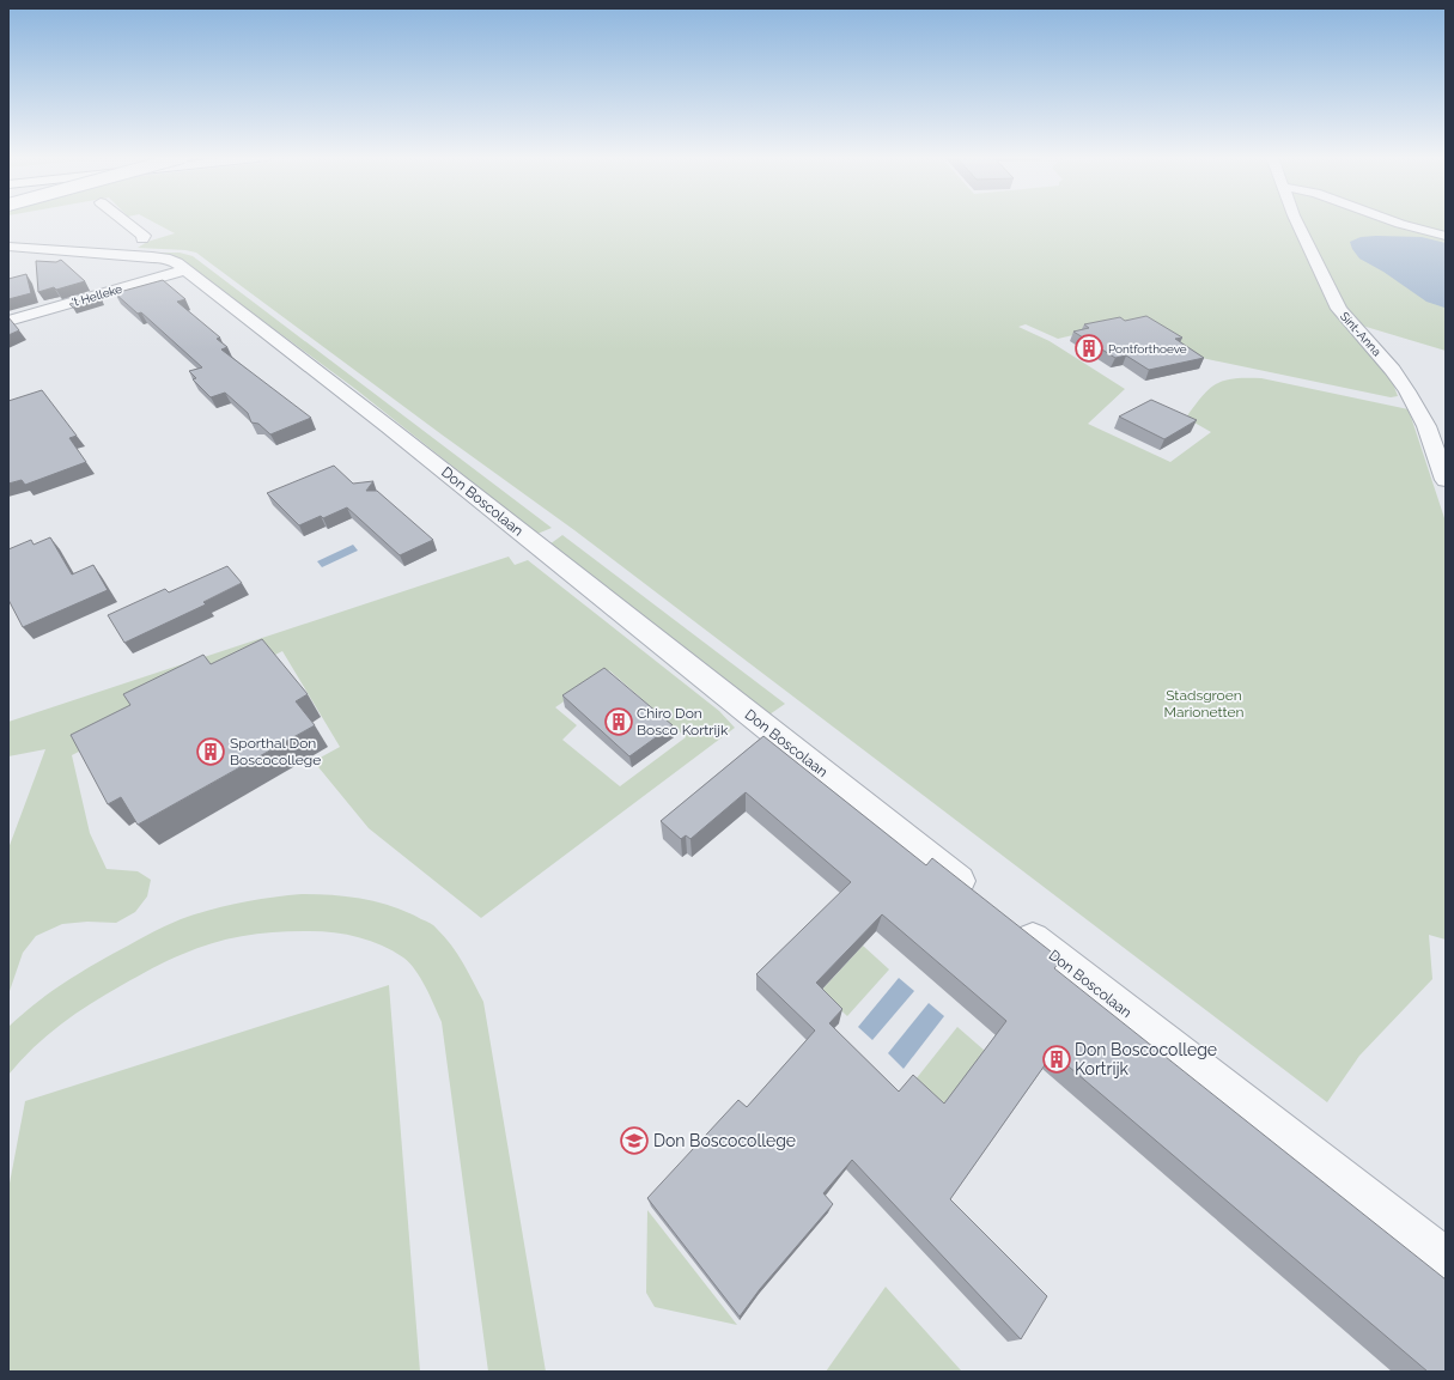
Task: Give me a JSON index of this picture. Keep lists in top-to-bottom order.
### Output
{
  "streets": {
    "street": ["'t Helleke", "Sint-Anna", "Don Boscolaan"]
  },
  "crossings": [
    ["'t Helleke", "Don Boscolaan"]
  ],
  "parks": ["Stadsgroen Marionetten"],
  "places": {
    "building": [
      "Pontforthoeve",
      "Chiro Don Bosco Kortrijk",
      "Sporthal Don Boscocollege",
      "Don Boscocollege Kortrijk"
    ],
    "school or university": ["Don Boscocollege"]
  }
}
